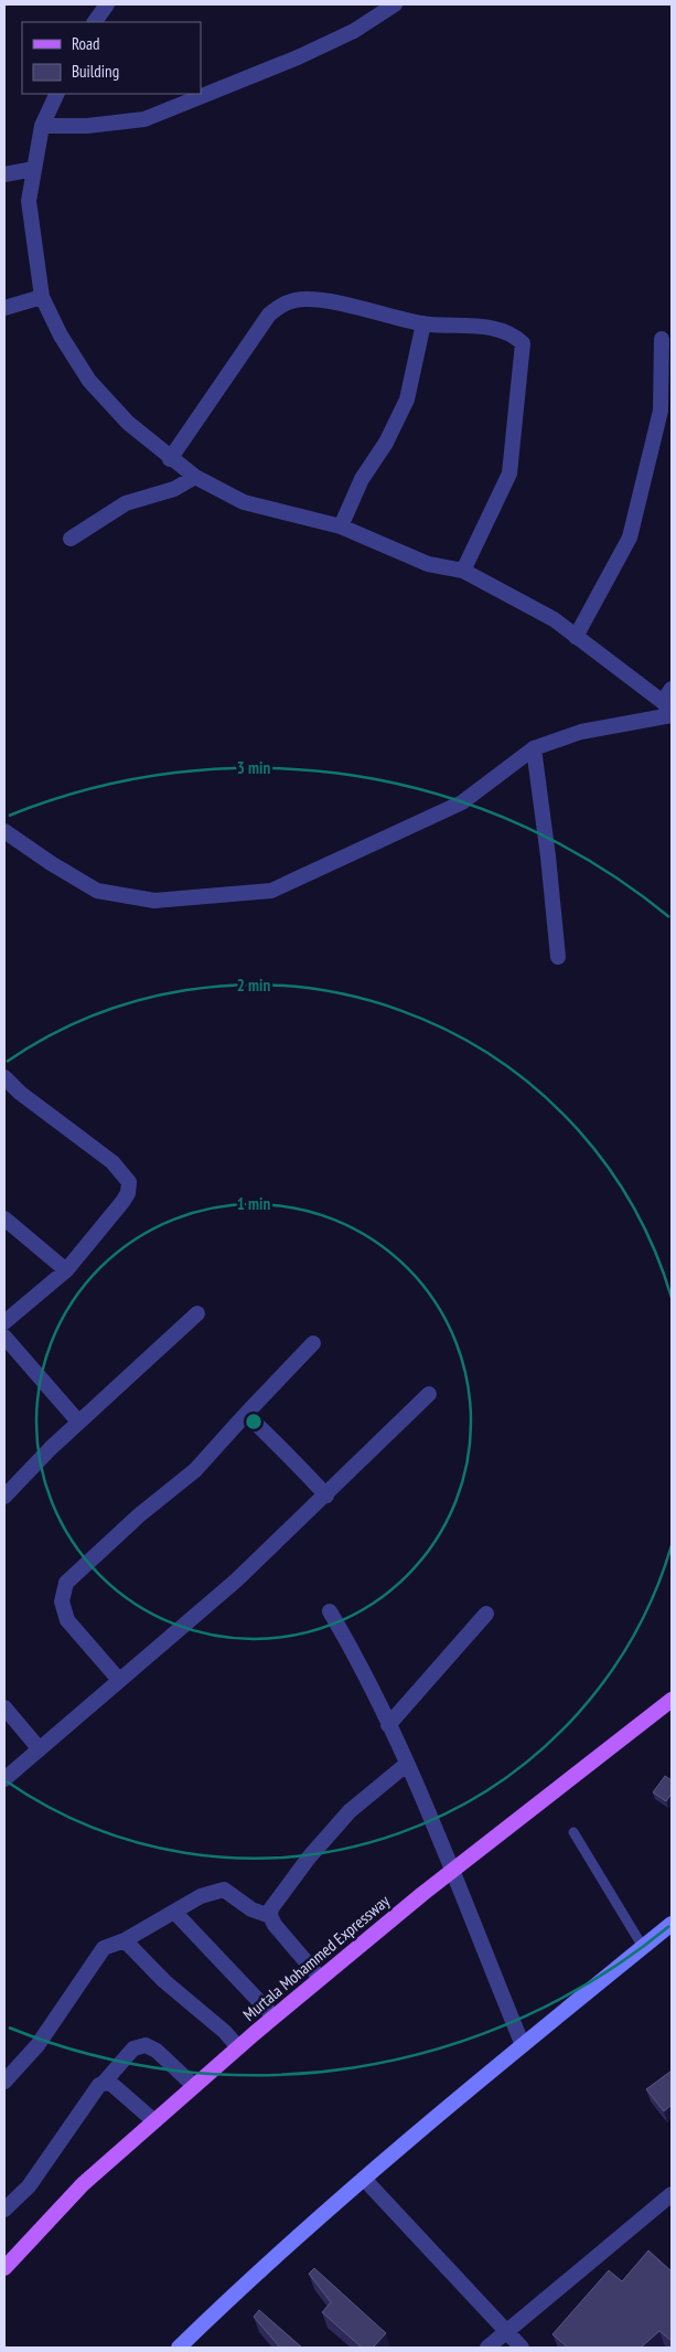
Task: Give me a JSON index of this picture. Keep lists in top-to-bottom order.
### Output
{
  "streets": {
    "main road": ["Murtala Mohammed Expressway"]
  },
  "legend": ["Road", "Building"],
  "rings": ["3 min", "2 min", "1 min"]
}
